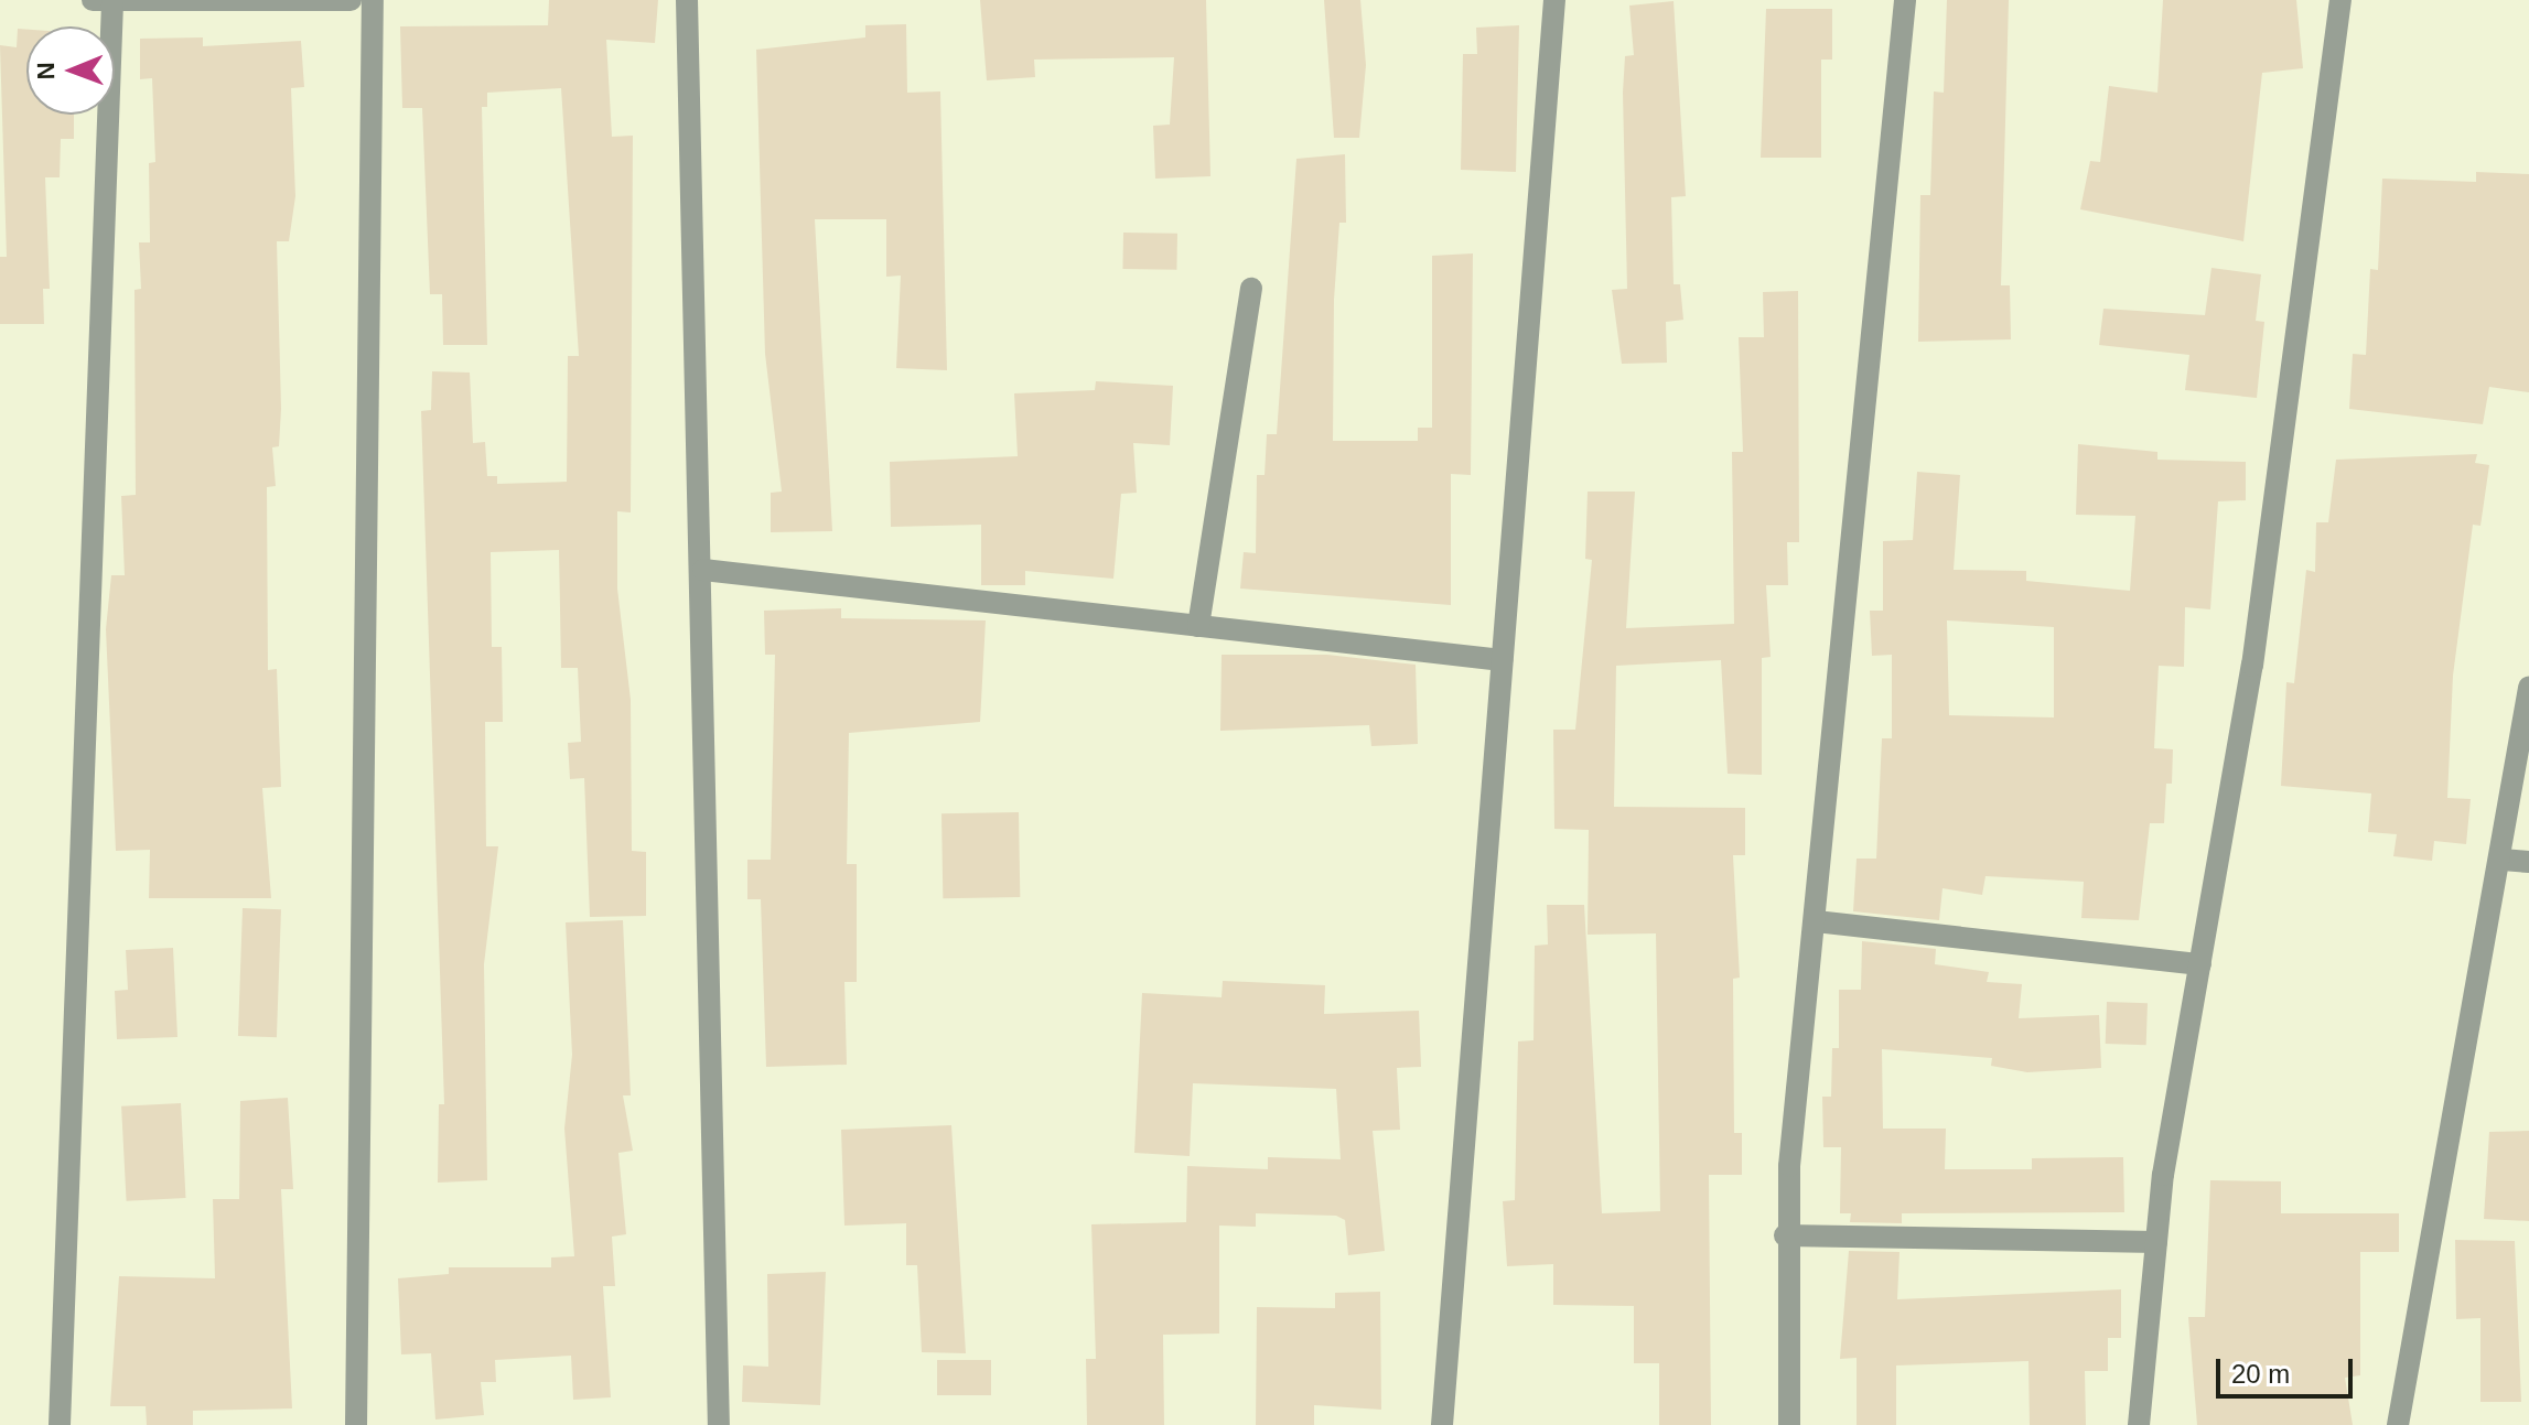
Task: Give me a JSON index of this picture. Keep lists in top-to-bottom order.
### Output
{
  "scale_bar": "20 m",
  "north": "left"
}
